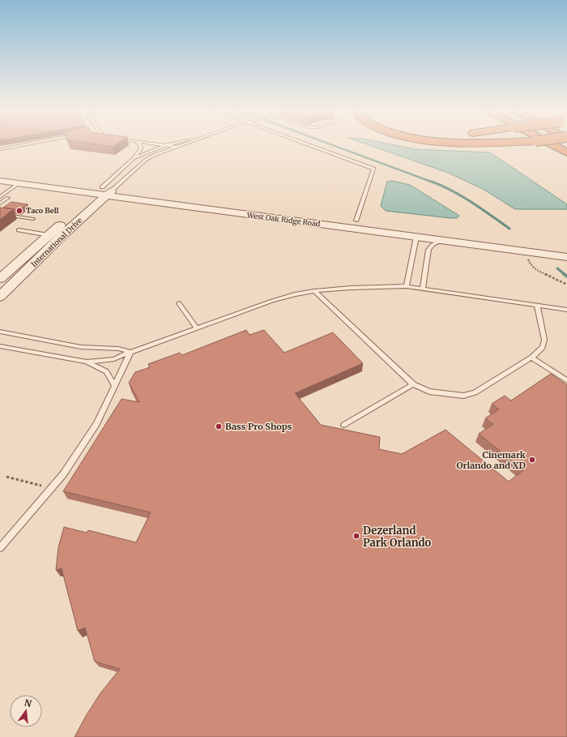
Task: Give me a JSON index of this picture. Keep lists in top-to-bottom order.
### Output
{
  "streets": {
    "street": ["West Oak Ridge Road", "International Drive"]
  },
  "crossings": [
    ["West Oak Ridge Road", "International Drive"]
  ],
  "places": [
    "Taco Bell",
    "Bass Pro Shops",
    "Cinemark Orlando and XD",
    "Dezerland Park Orlando"
  ],
  "north": "top"
}
